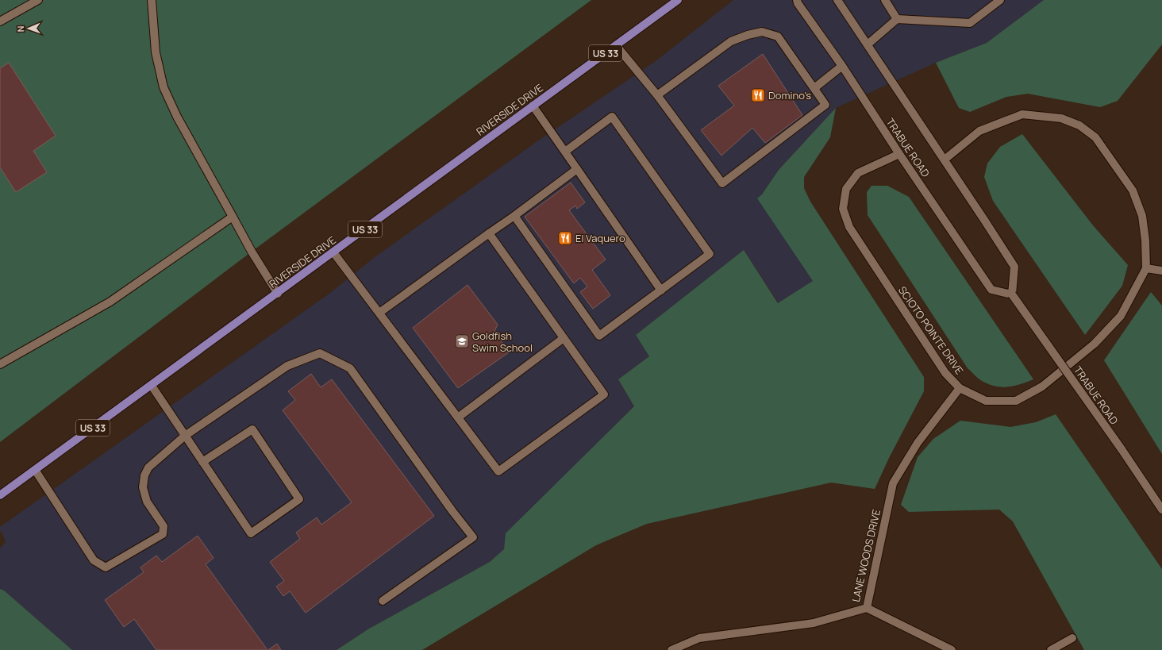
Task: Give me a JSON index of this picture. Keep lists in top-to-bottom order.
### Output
{
  "streets": {
    "main road": ["US 33", "RIVERSIDE DRIVE"],
    "street": ["TRABUE ROAD", "SCIOTO POINTE DRIVE", "LANE WOODS DRIVE"]
  },
  "crossings": [
    ["TRABUE ROAD", "SCIOTO POINTE DRIVE"],
    ["SCIOTO POINTE DRIVE", "LANE WOODS DRIVE"]
  ],
  "places": {
    "restaurant": ["Domino's", "El Vaquero"],
    "school or university": ["Goldfish Swim School"]
  },
  "north": "left"
}
